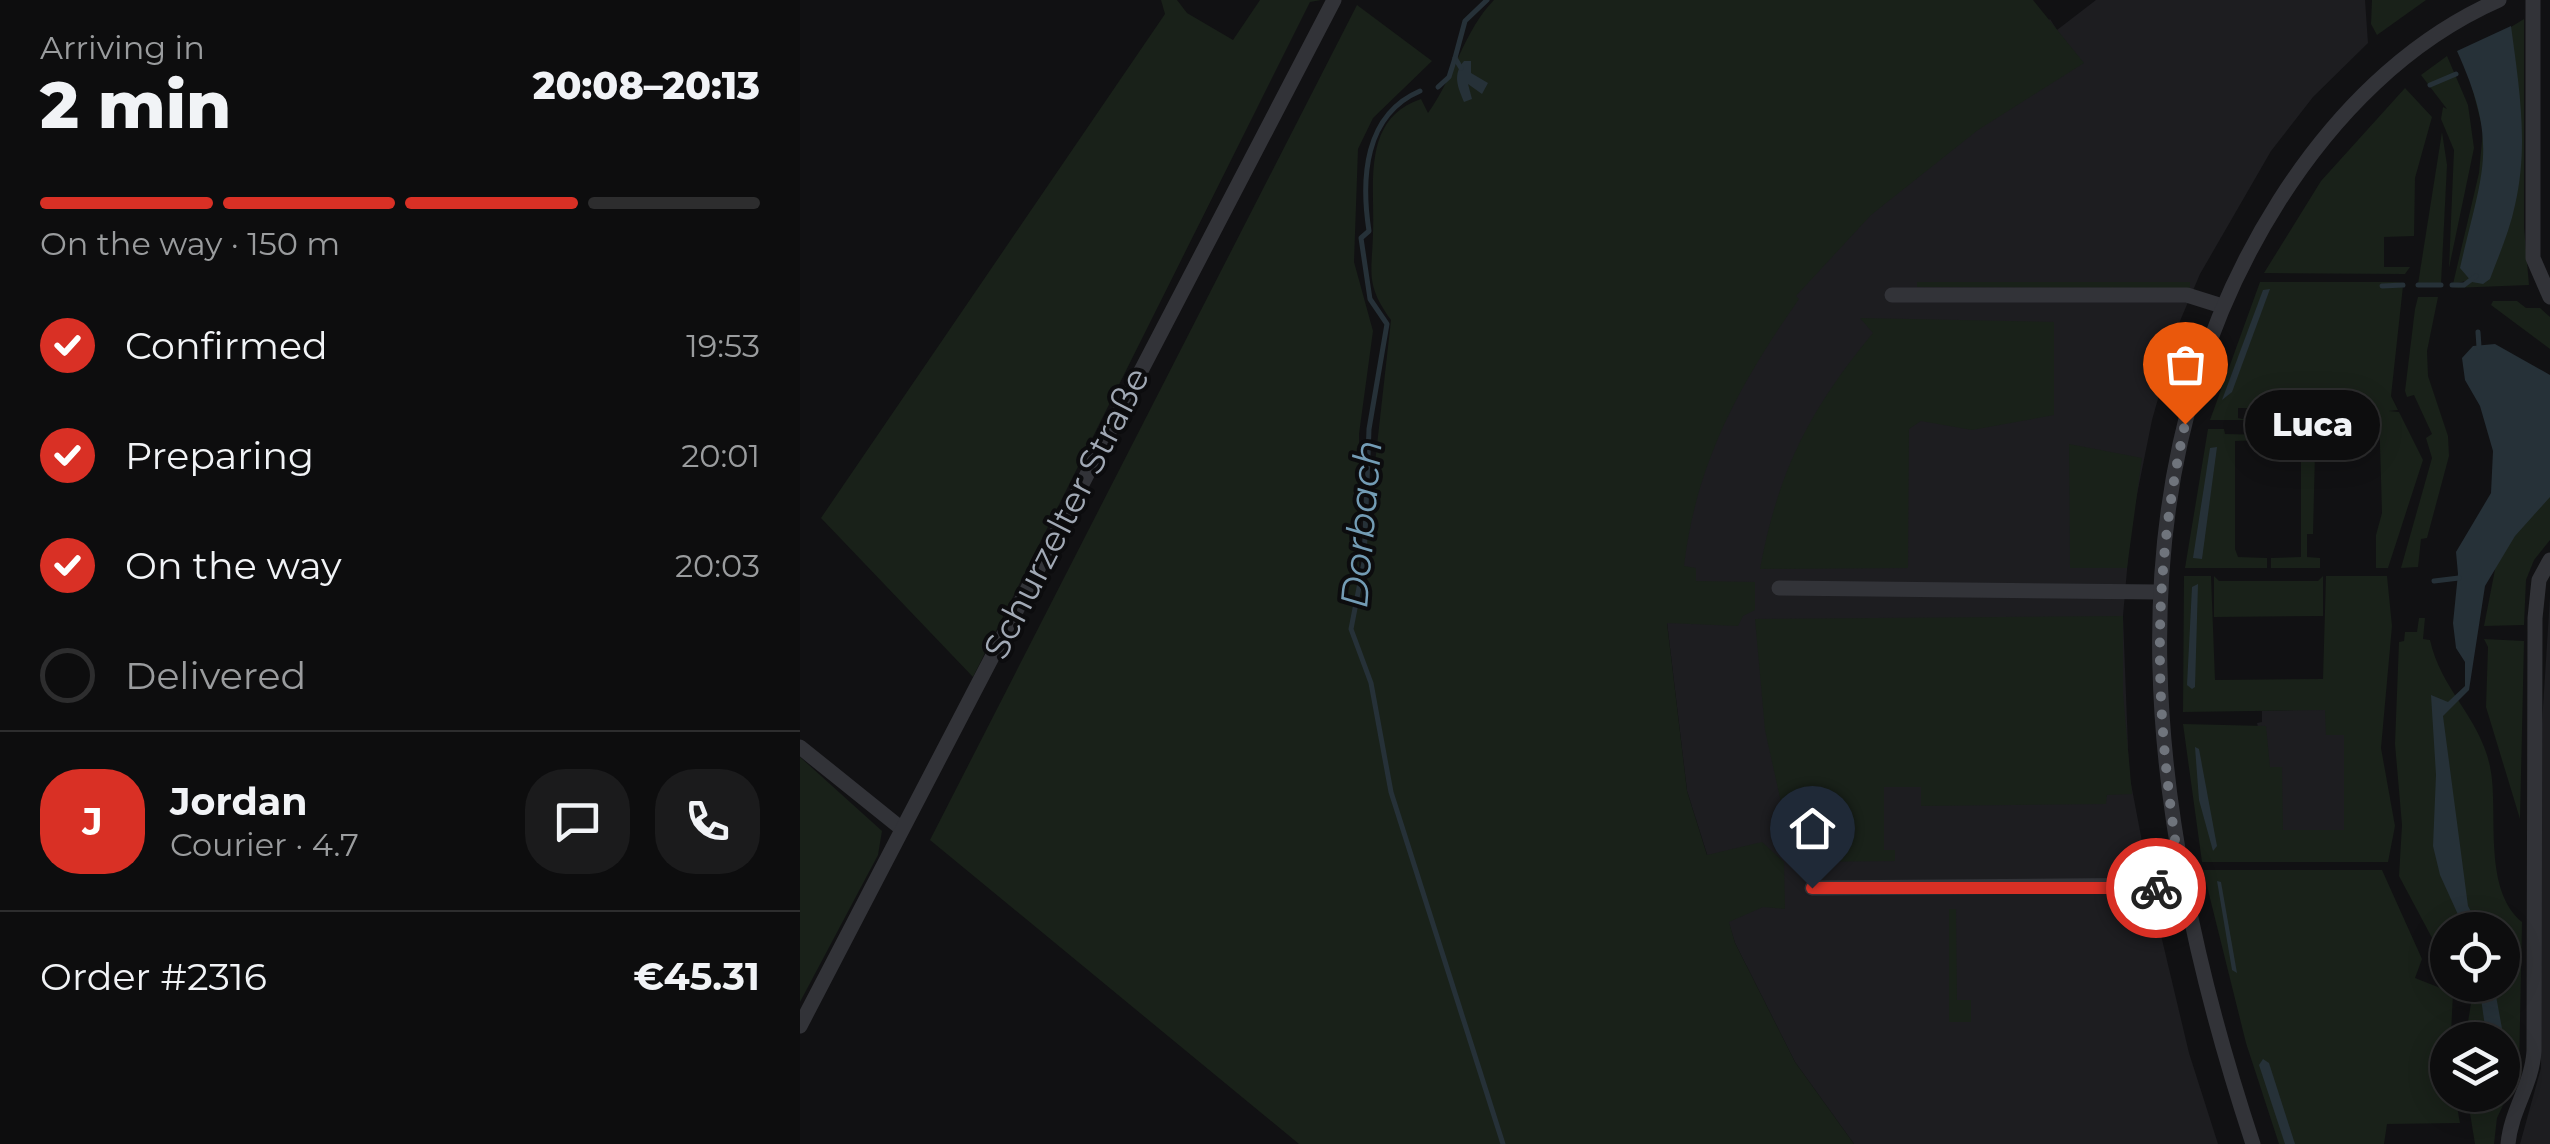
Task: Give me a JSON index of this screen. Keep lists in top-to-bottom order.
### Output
{
  "streets": {
    "street": ["Schurzelter Straße"]
  },
  "water": ["Dorbach"],
  "places": ["Luca"],
  "page": {
    "heading": ["2 min", "Arriving in", "20:08–20:13"],
    "panel": [
      "Jordan",
      "Courier · 4.7",
      "Order #2316",
      "€45.31"
    ],
    "bar": "On the way · 150 m",
    "list": [
      ["Confirmed", "19:53"],
      ["Preparing", "20:01"],
      ["On the way", "20:03"],
      "Delivered"
    ],
    "bubble": "Luca",
    "round": "J"
  }
}
